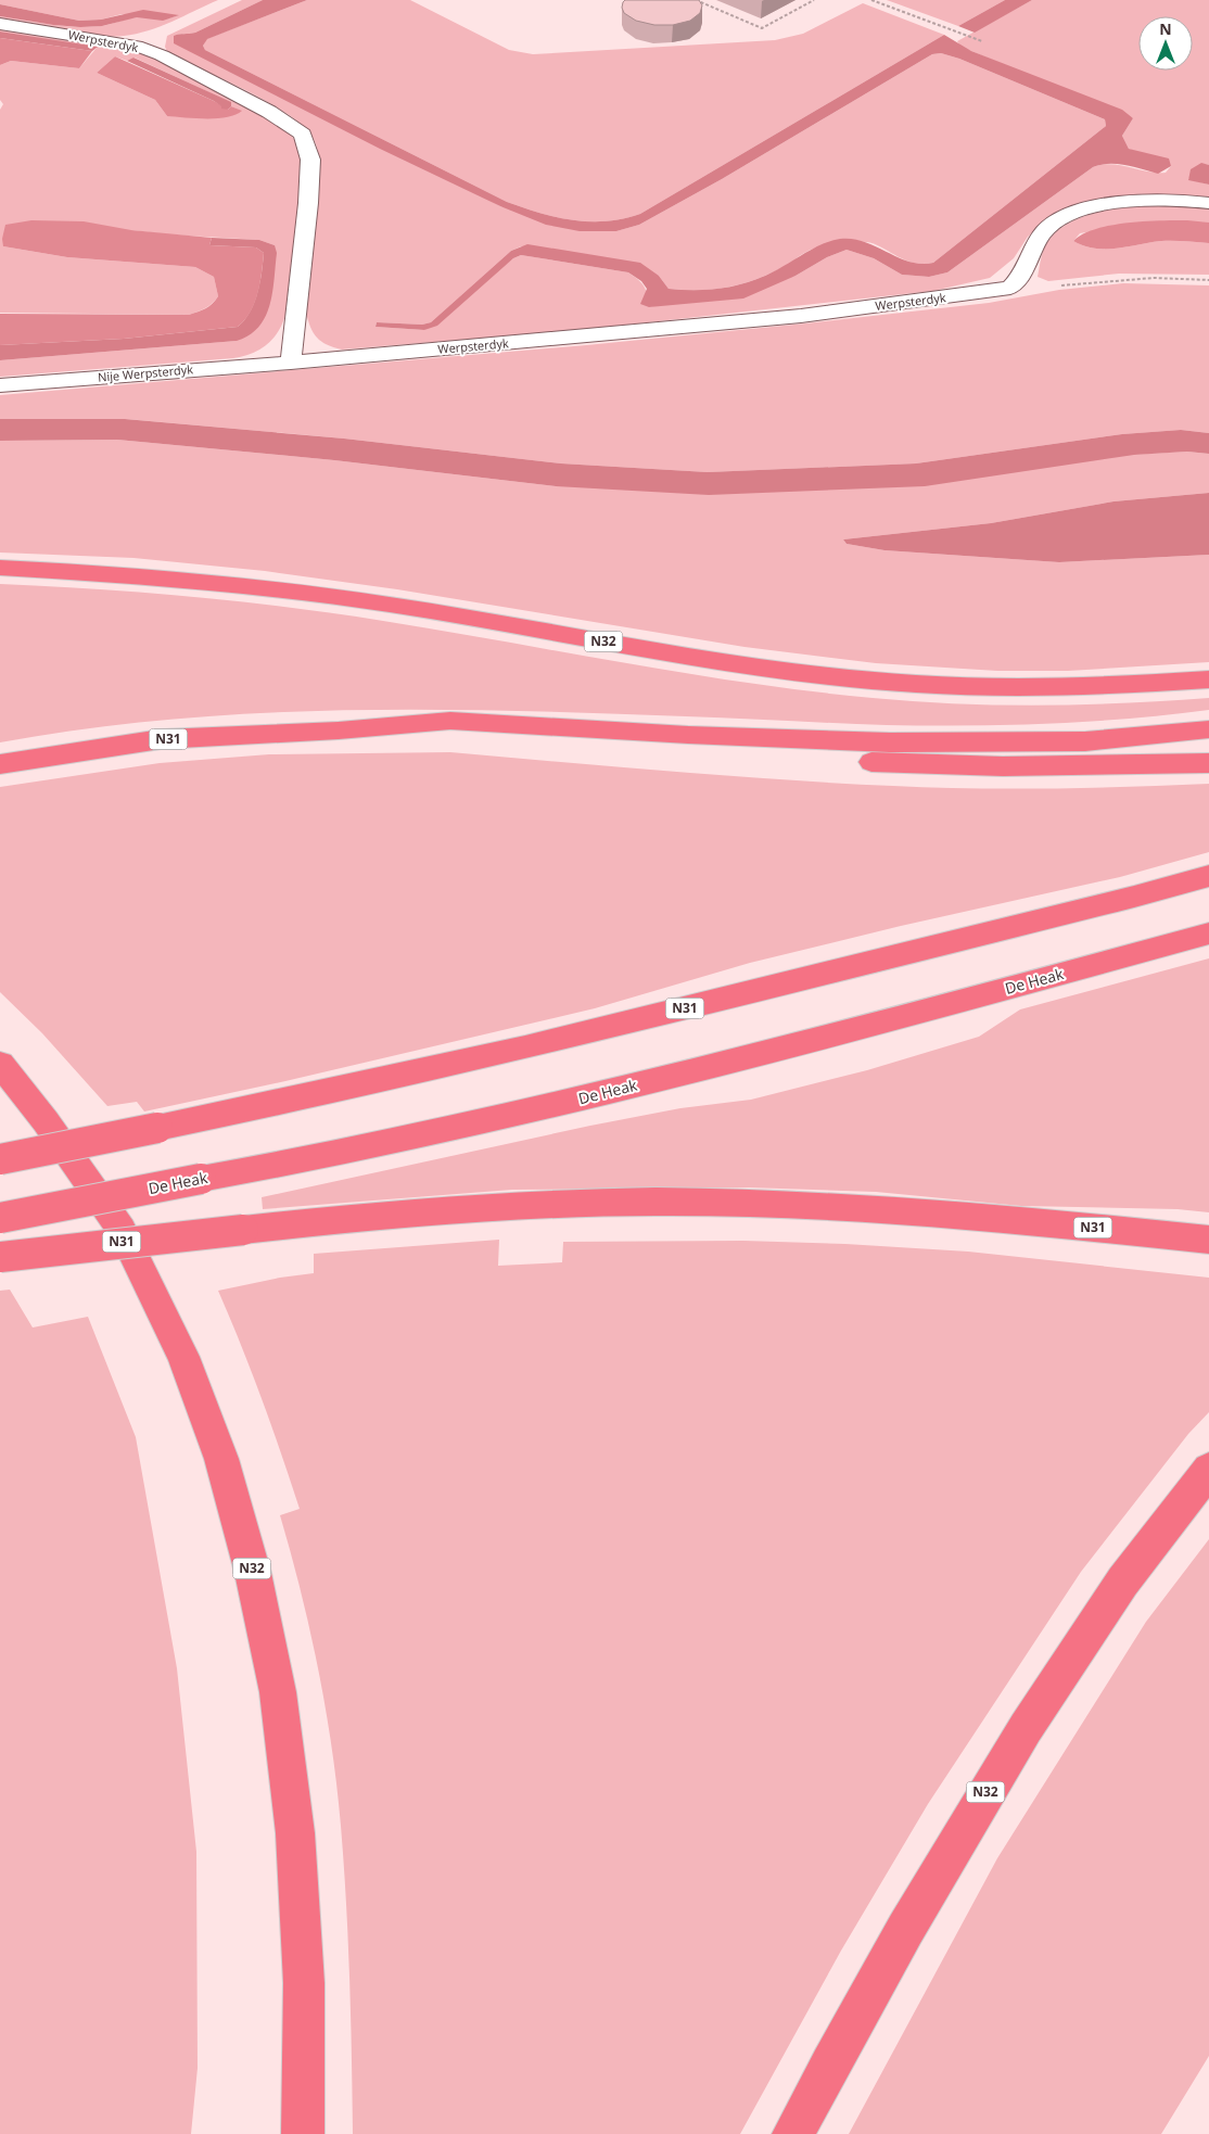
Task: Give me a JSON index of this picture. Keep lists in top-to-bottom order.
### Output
{
  "streets": {
    "highway": ["N32", "N31", "De Heak"],
    "lane": ["Werpsterdyk", "Nije Werpsterdyk"]
  },
  "crossings": [
    ["Werpsterdyk", "Nije Werpsterdyk"]
  ],
  "north": "top"
}
